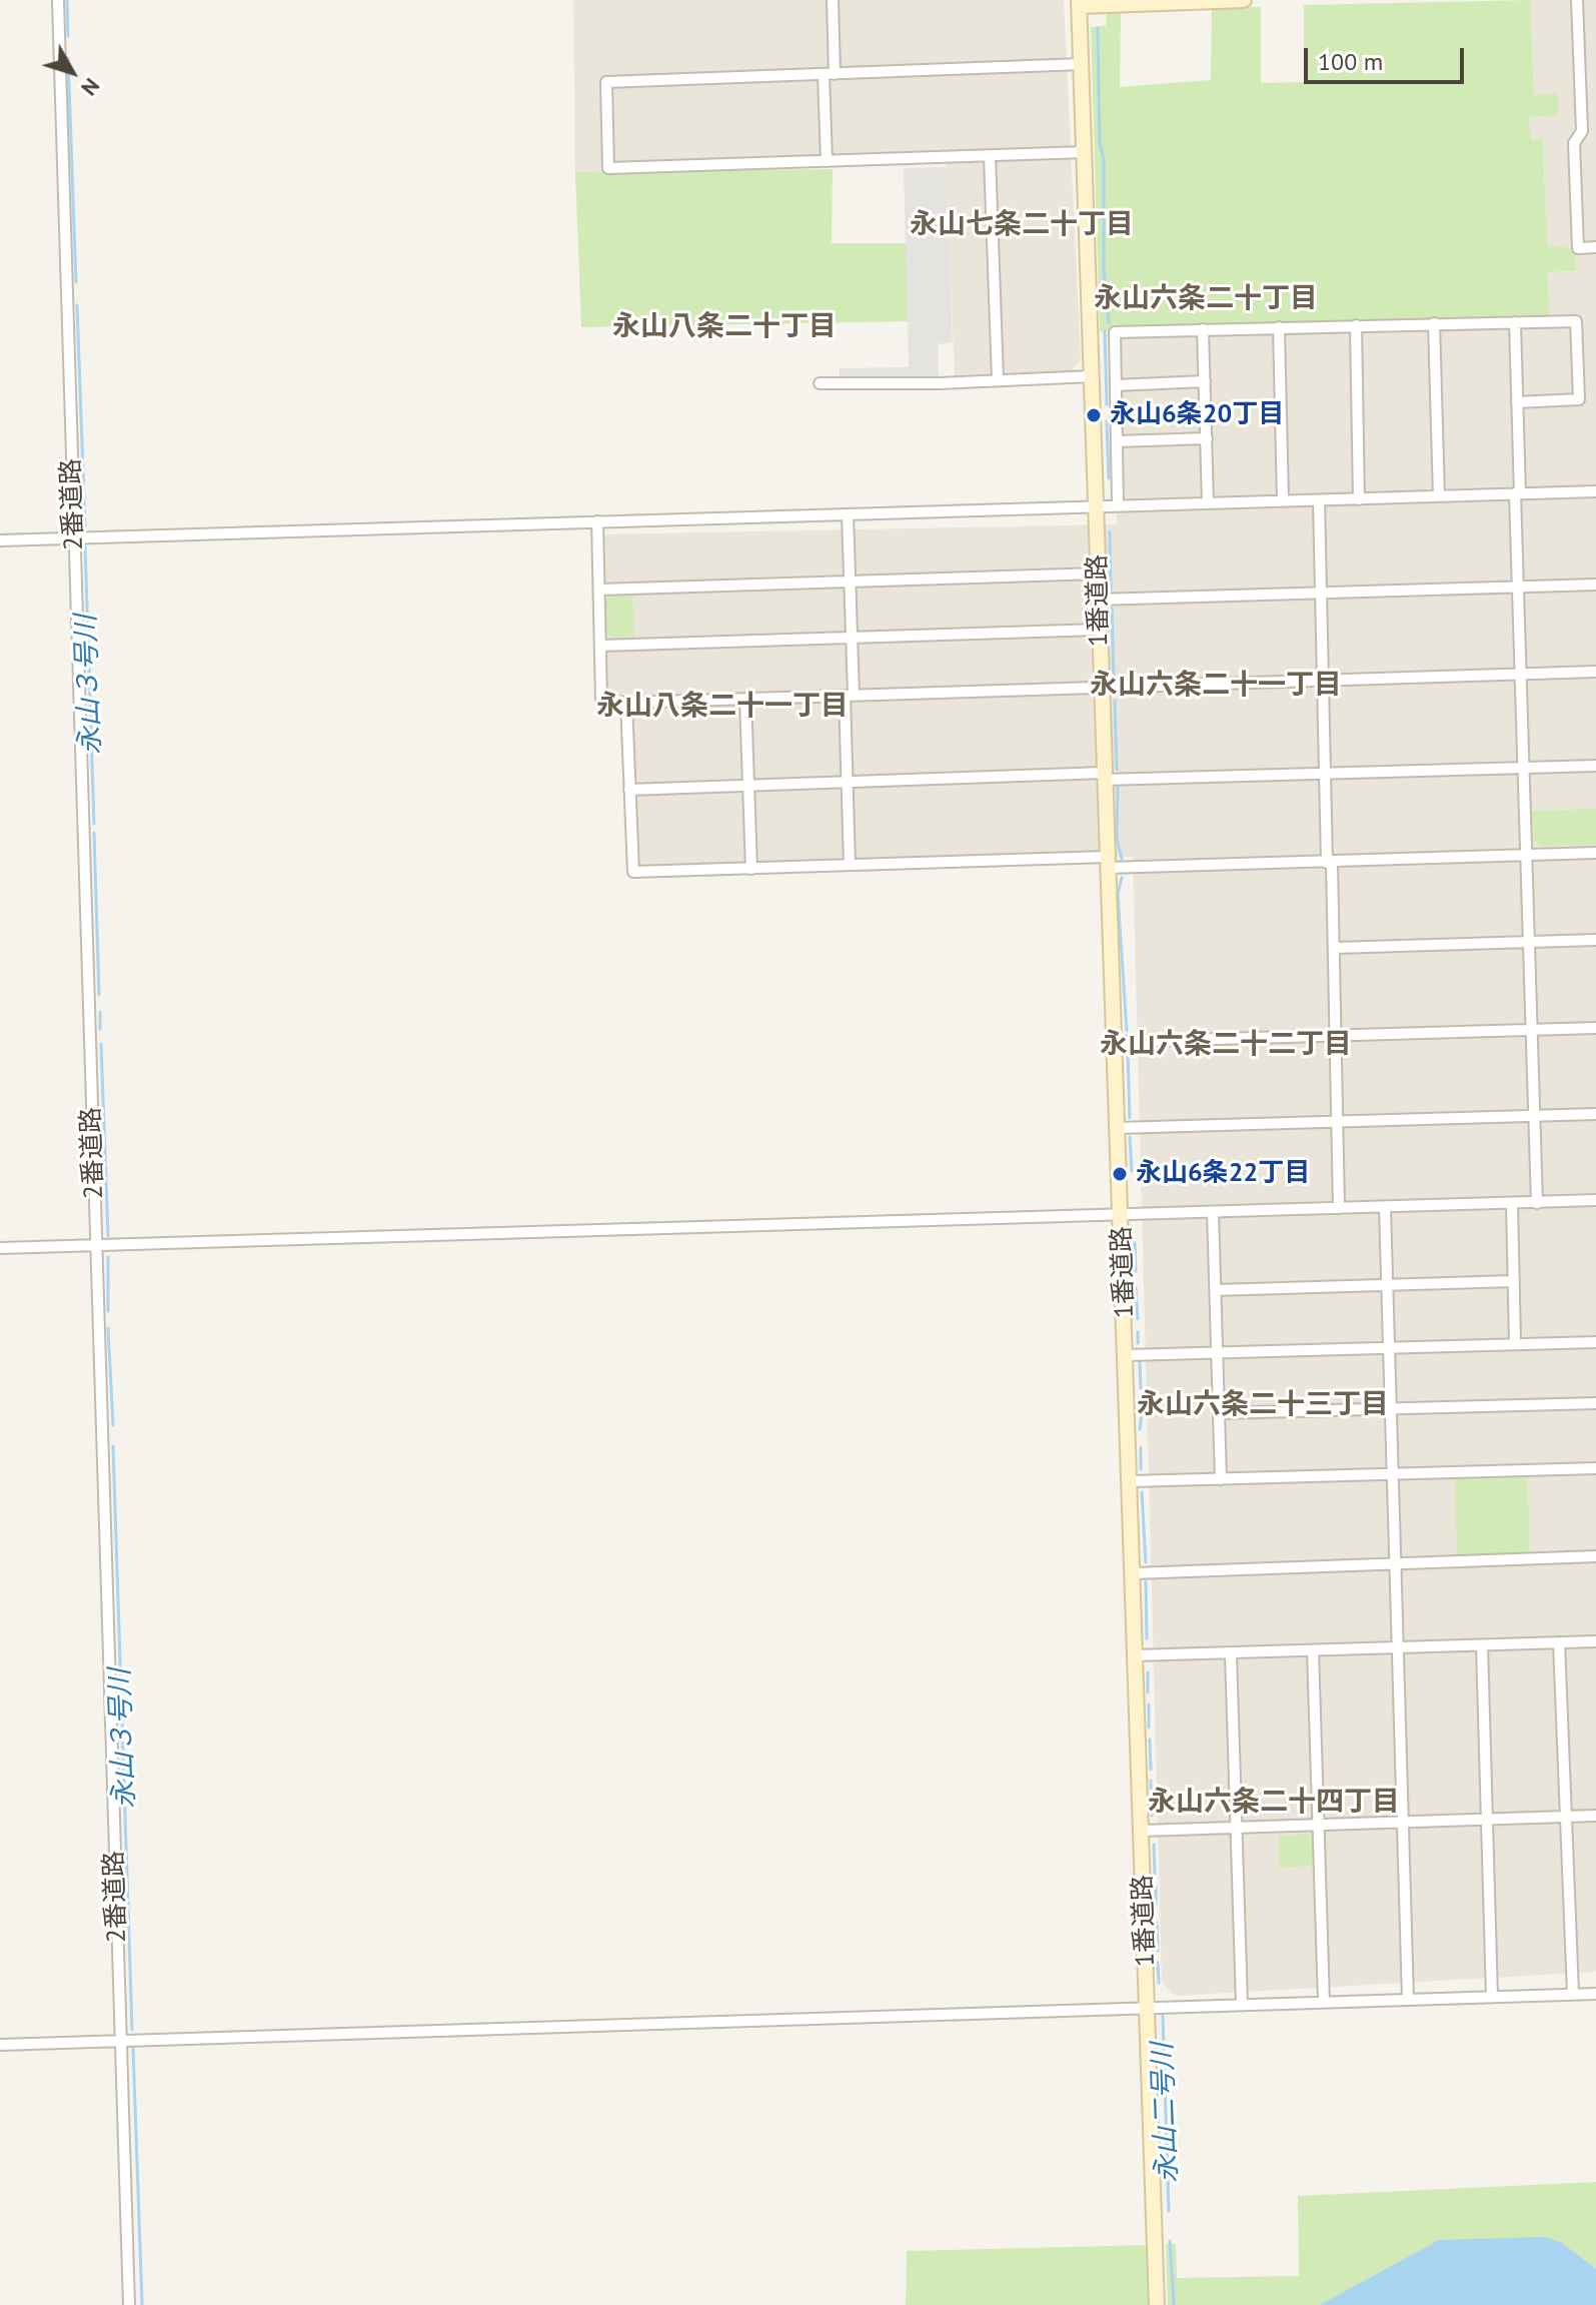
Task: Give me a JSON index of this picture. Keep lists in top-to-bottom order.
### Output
{
  "streets": {
    "street": ["2番道路", "1番道路"]
  },
  "districts": [
    "永山七条二十丁目",
    "永山六条二十丁目",
    "永山八条二十丁目",
    "永山六条二十一丁目",
    "永山八条二十一丁目",
    "永山六条二十二丁目",
    "永山六条二十三丁目",
    "永山六条二十四丁目"
  ],
  "water": ["永山３号川", "永山二号川"],
  "places": ["永山6条20丁目", "永山6条22丁目"],
  "scale_bar": "100 m",
  "north": "bottom right"
}
